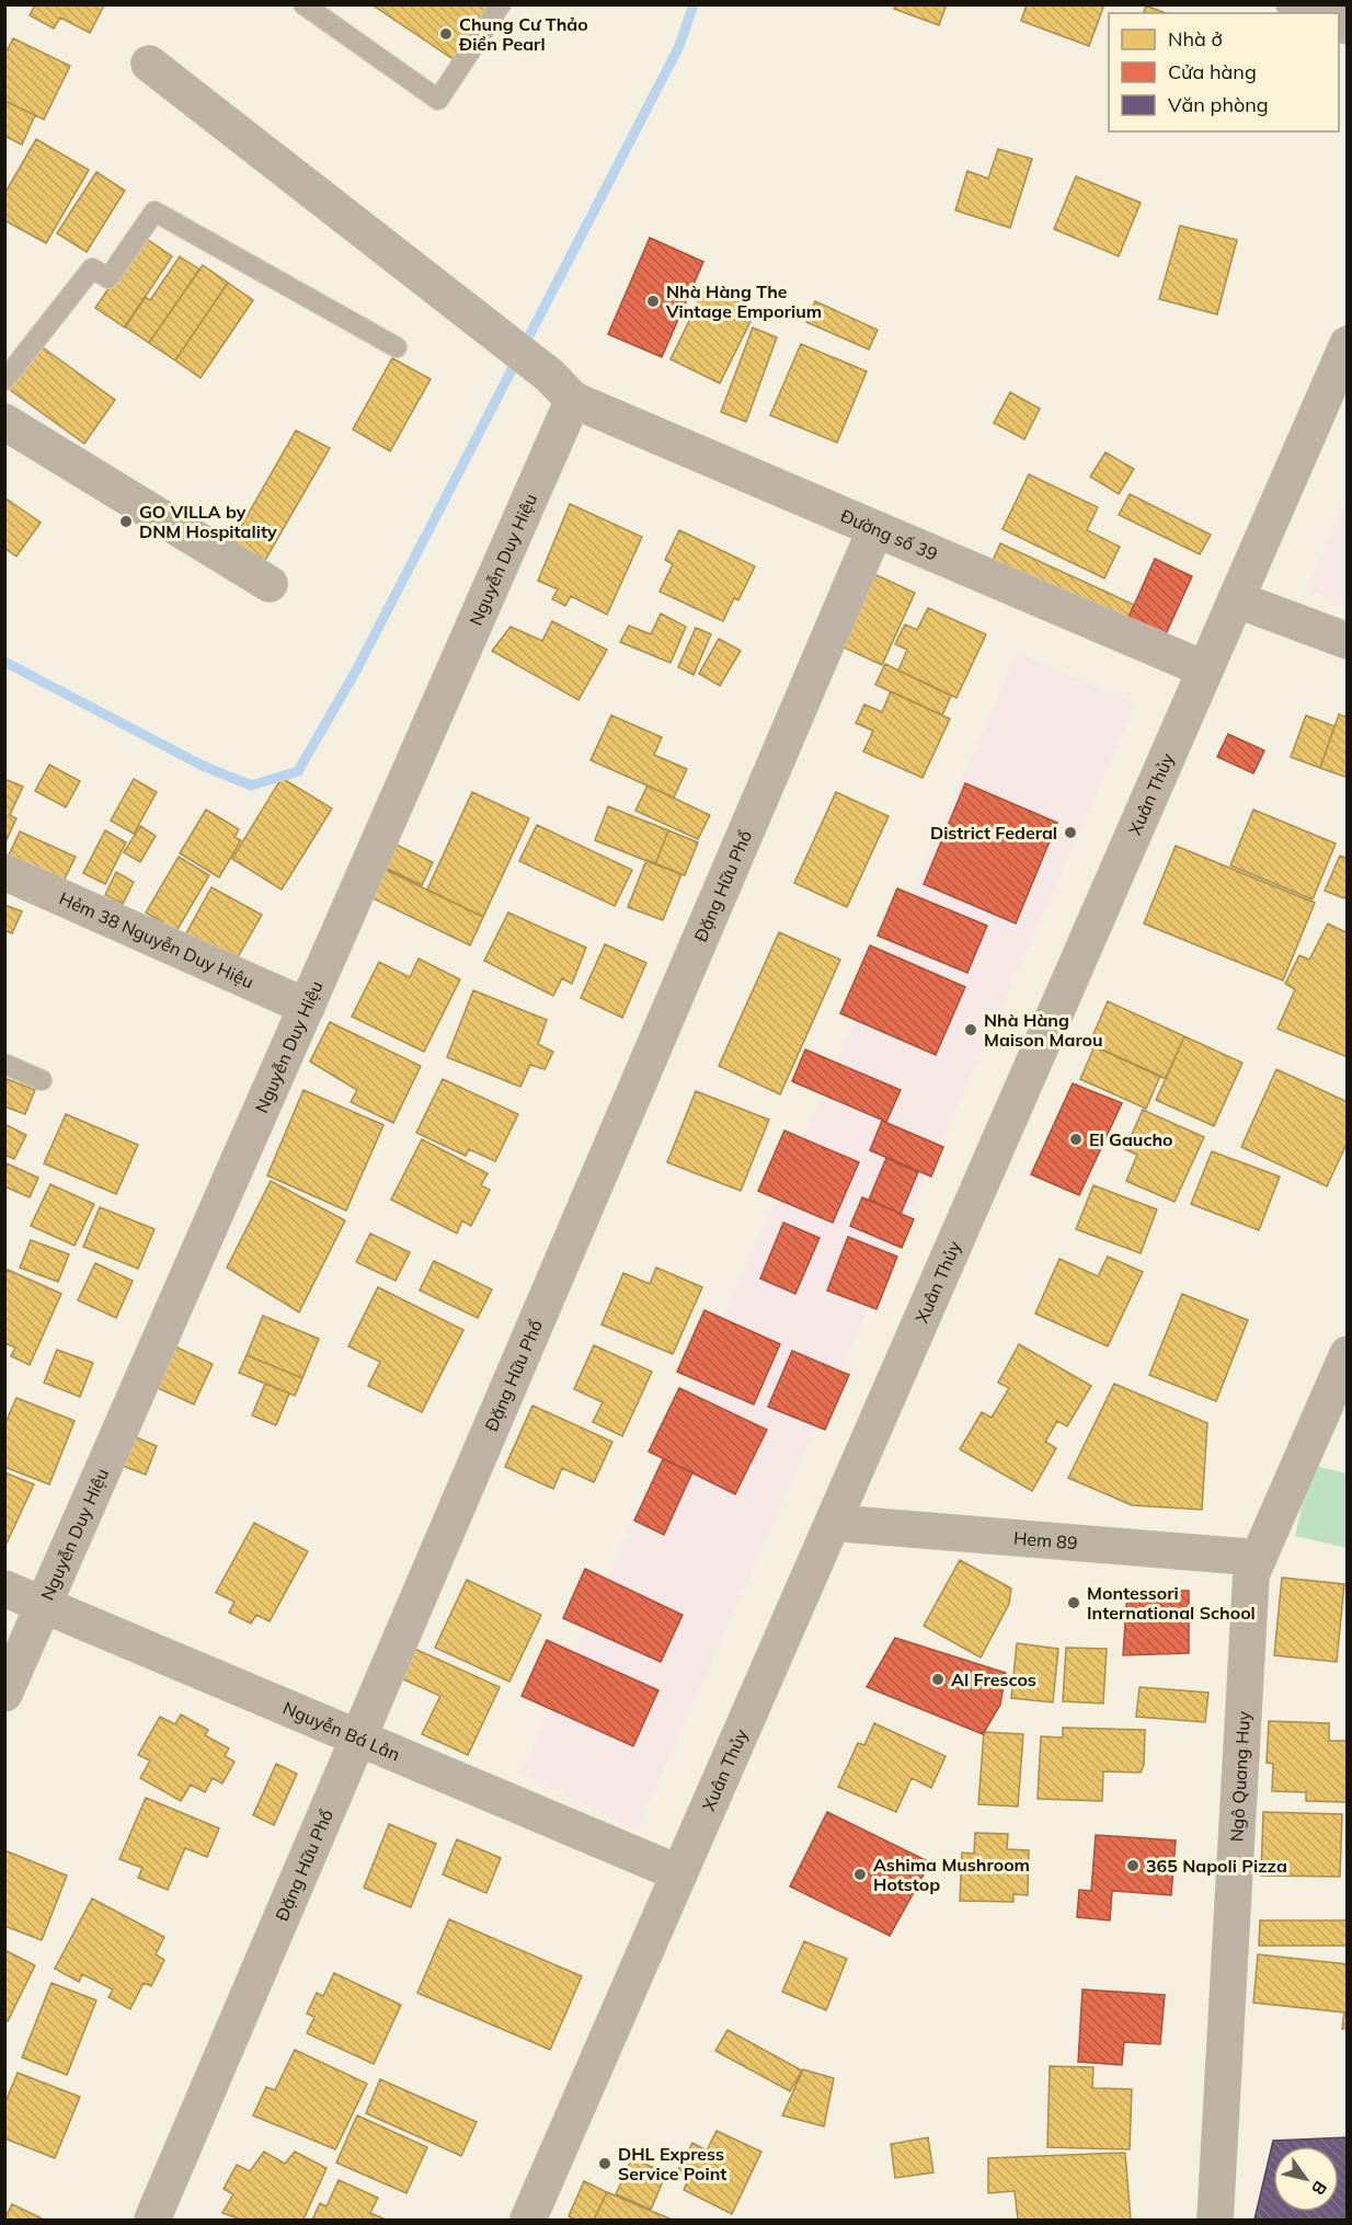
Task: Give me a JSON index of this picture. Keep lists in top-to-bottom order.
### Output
{
  "streets": {
    "street": [
      "Đường số 39",
      "Nguyễn Duy Hiệu",
      "Xuân Thủy",
      "Đặng Hữu Phổ",
      "Hẻm 38 Nguyễn Duy Hiệu",
      "Hem 89",
      "Nguyễn Bá Lân",
      "Ngô Quang Huy"
    ]
  },
  "crossings": [
    ["Đường số 39", "Nguyễn Duy Hiệu"],
    ["Đường số 39", "Xuân Thủy"],
    ["Đường số 39", "Đặng Hữu Phổ"],
    ["Nguyễn Duy Hiệu", "Hẻm 38 Nguyễn Duy Hiệu"],
    ["Nguyễn Duy Hiệu", "Nguyễn Bá Lân"],
    ["Xuân Thủy", "Hem 89"],
    ["Xuân Thủy", "Nguyễn Bá Lân"],
    ["Đặng Hữu Phổ", "Nguyễn Bá Lân"],
    ["Hem 89", "Ngô Quang Huy"]
  ],
  "places": [
    "Chung Cư Thảo Điền Pearl",
    "Nhà Hàng The Vintage Emporium",
    "GO VILLA by DNM Hospitality",
    "District Federal",
    "Nhà Hàng Maison Marou",
    "El Gaucho",
    "Montessori International School",
    "Al Frescos",
    "365 Napoli Pizza",
    "Ashima Mushroom Hotstop",
    "DHL Express Service Point"
  ],
  "legend": ["Nhà ở", "Cửa hàng", "Văn phòng"],
  "north": "bottom right"
}
